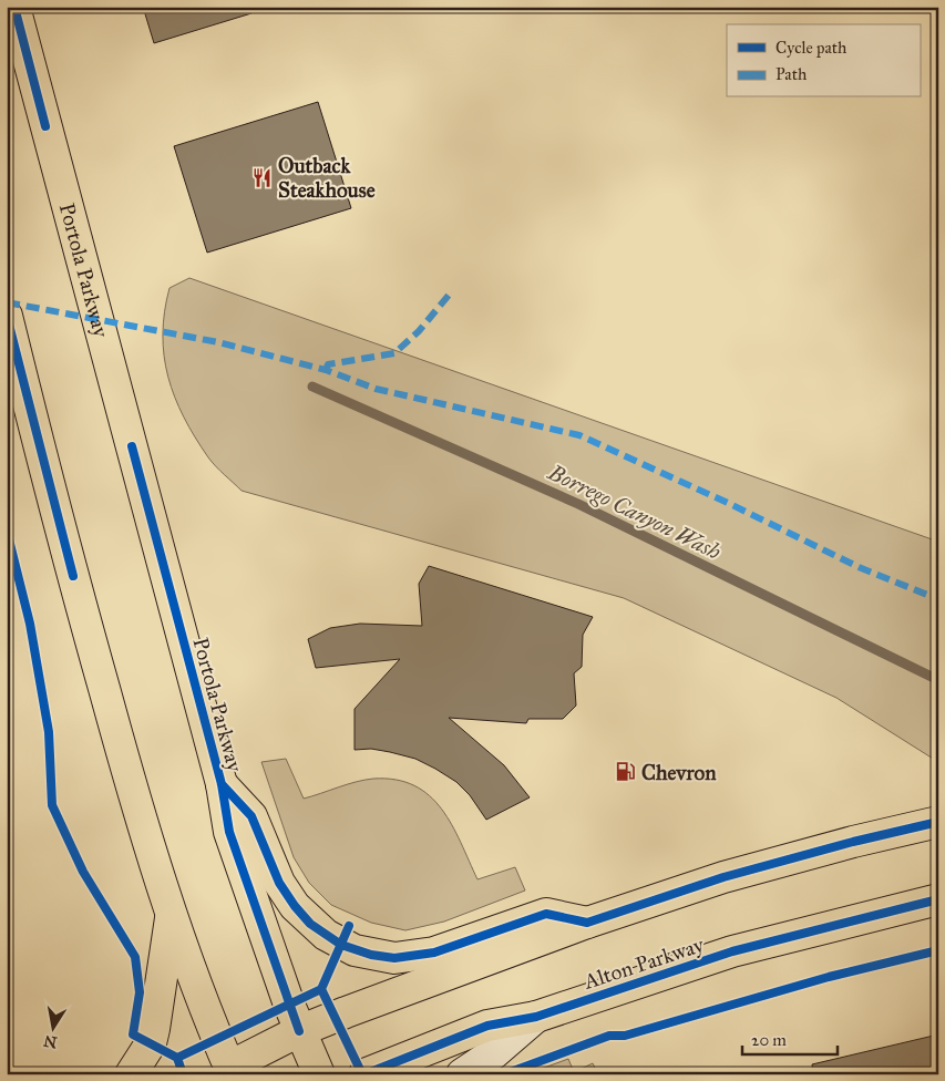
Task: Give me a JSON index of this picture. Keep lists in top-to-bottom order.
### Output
{
  "streets": {
    "main road": ["Portola Parkway", "Alton Parkway"]
  },
  "water": ["Borrego Canyon Wash"],
  "places": {
    "restaurant": ["Outback Steakhouse"],
    "fuel station": ["Chevron"]
  },
  "legend": ["Cycle path", "Path"],
  "scale_bar": "20 m",
  "north": "bottom"
}
